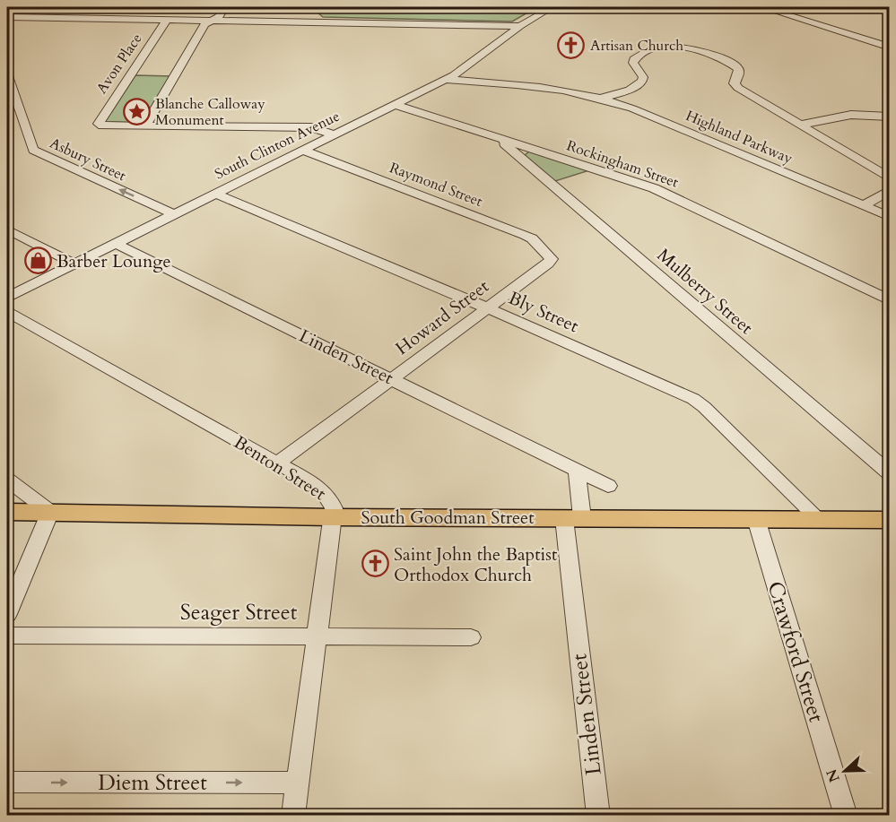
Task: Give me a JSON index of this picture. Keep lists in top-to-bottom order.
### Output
{
  "streets": {
    "main road": ["South Goodman Street"],
    "street": [
      "Avon Place",
      "Highland Parkway",
      "South Clinton Avenue",
      "Asbury Street",
      "Rockingham Street",
      "Raymond Street",
      "Mulberry Street",
      "Bly Street",
      "Howard Street",
      "Linden Street",
      "Benton Street",
      "Seager Street",
      "Crawford Street",
      "Diem Street"
    ]
  },
  "crossings": [
    ["Highland Parkway", "South Clinton Avenue"],
    ["South Clinton Avenue", "Asbury Street"],
    ["South Clinton Avenue", "Rockingham Street"],
    ["South Clinton Avenue", "Raymond Street"],
    ["South Clinton Avenue", "Bly Street"],
    ["South Clinton Avenue", "Linden Street"],
    ["Rockingham Street", "Mulberry Street"],
    ["Raymond Street", "Howard Street"],
    ["Bly Street", "Howard Street"],
    ["Bly Street", "South Goodman Street"],
    ["Howard Street", "Linden Street"],
    ["Howard Street", "Benton Street"],
    ["Linden Street", "South Goodman Street"],
    ["Benton Street", "South Goodman Street"],
    ["Benton Street", "Seager Street"],
    ["Benton Street", "Diem Street"],
    ["South Goodman Street", "Crawford Street"]
  ],
  "one_way": ["Diem Street"],
  "places": {
    "church": ["Artisan Church", "Saint John the Baptist Orthodox Church"],
    "place": ["Blanche Calloway Monument"],
    "shop": ["Barber Lounge"]
  },
  "north": "left"
}
